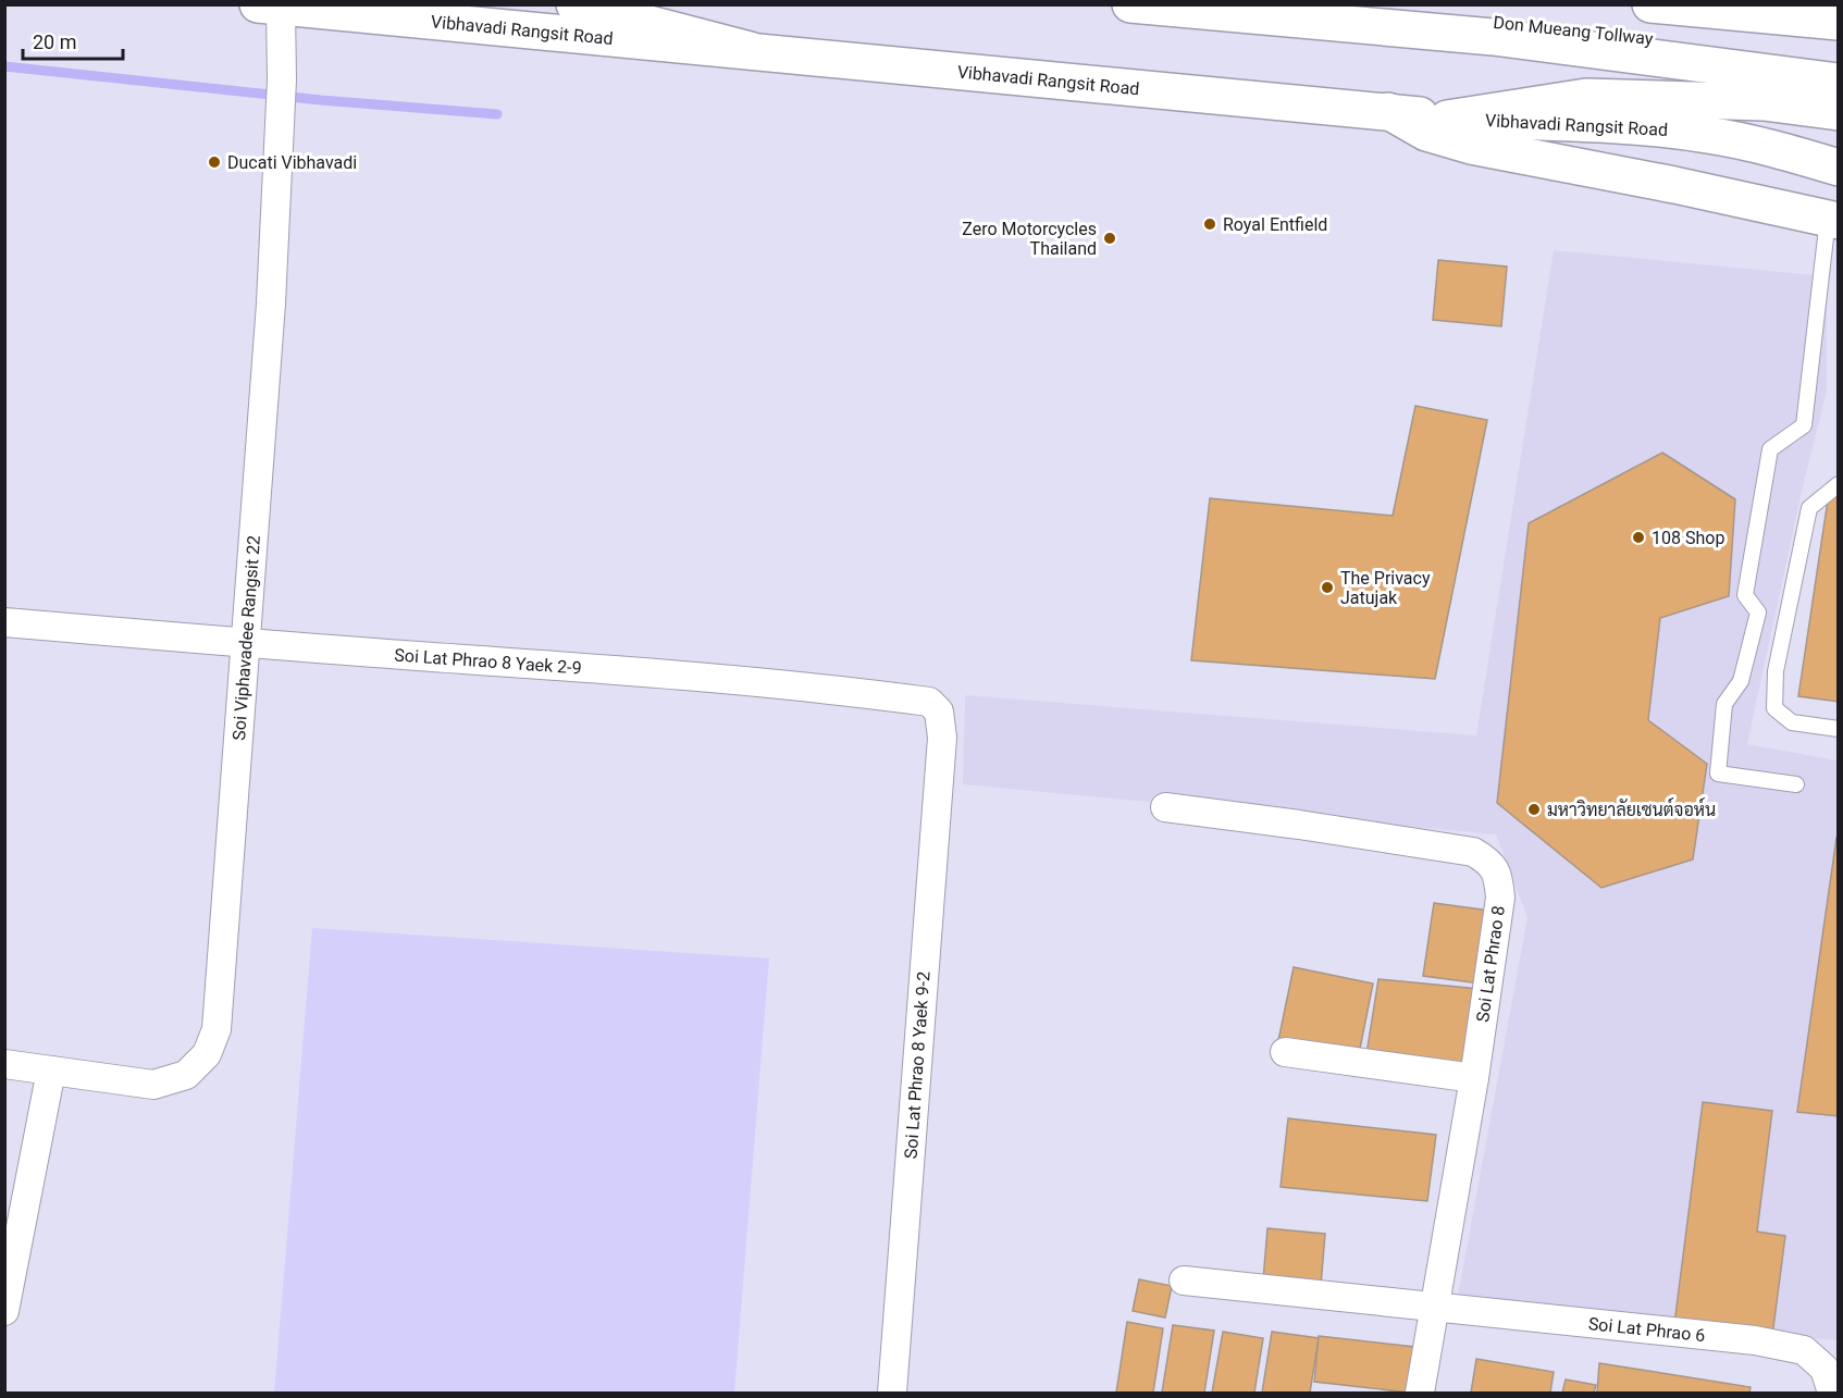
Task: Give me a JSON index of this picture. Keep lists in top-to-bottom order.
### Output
{
  "streets": {
    "main road": ["Vibhavadi Rangsit Road", "Don Mueang Tollway"],
    "street": [
      "Soi Viphavadee Rangsit 22",
      "Soi Lat Phrao 8 Yaek 2-9",
      "Soi Lat Phrao 8",
      "Soi Lat Phrao 6"
    ]
  },
  "crossings": [
    ["Vibhavadi Rangsit Road", "Soi Viphavadee Rangsit 22"],
    ["Soi Viphavadee Rangsit 22", "Soi Lat Phrao 8 Yaek 2-9"],
    ["Soi Lat Phrao 8", "Soi Lat Phrao 6"]
  ],
  "places": [
    "Ducati Vibhavadi",
    "Royal Entfield",
    "Zero Motorcycles Thailand",
    "108 Shop",
    "The Privacy Jatujak",
    "มหาวิทยาลัยเซนต์จอห์น"
  ],
  "scale_bar": "20 m"
}
